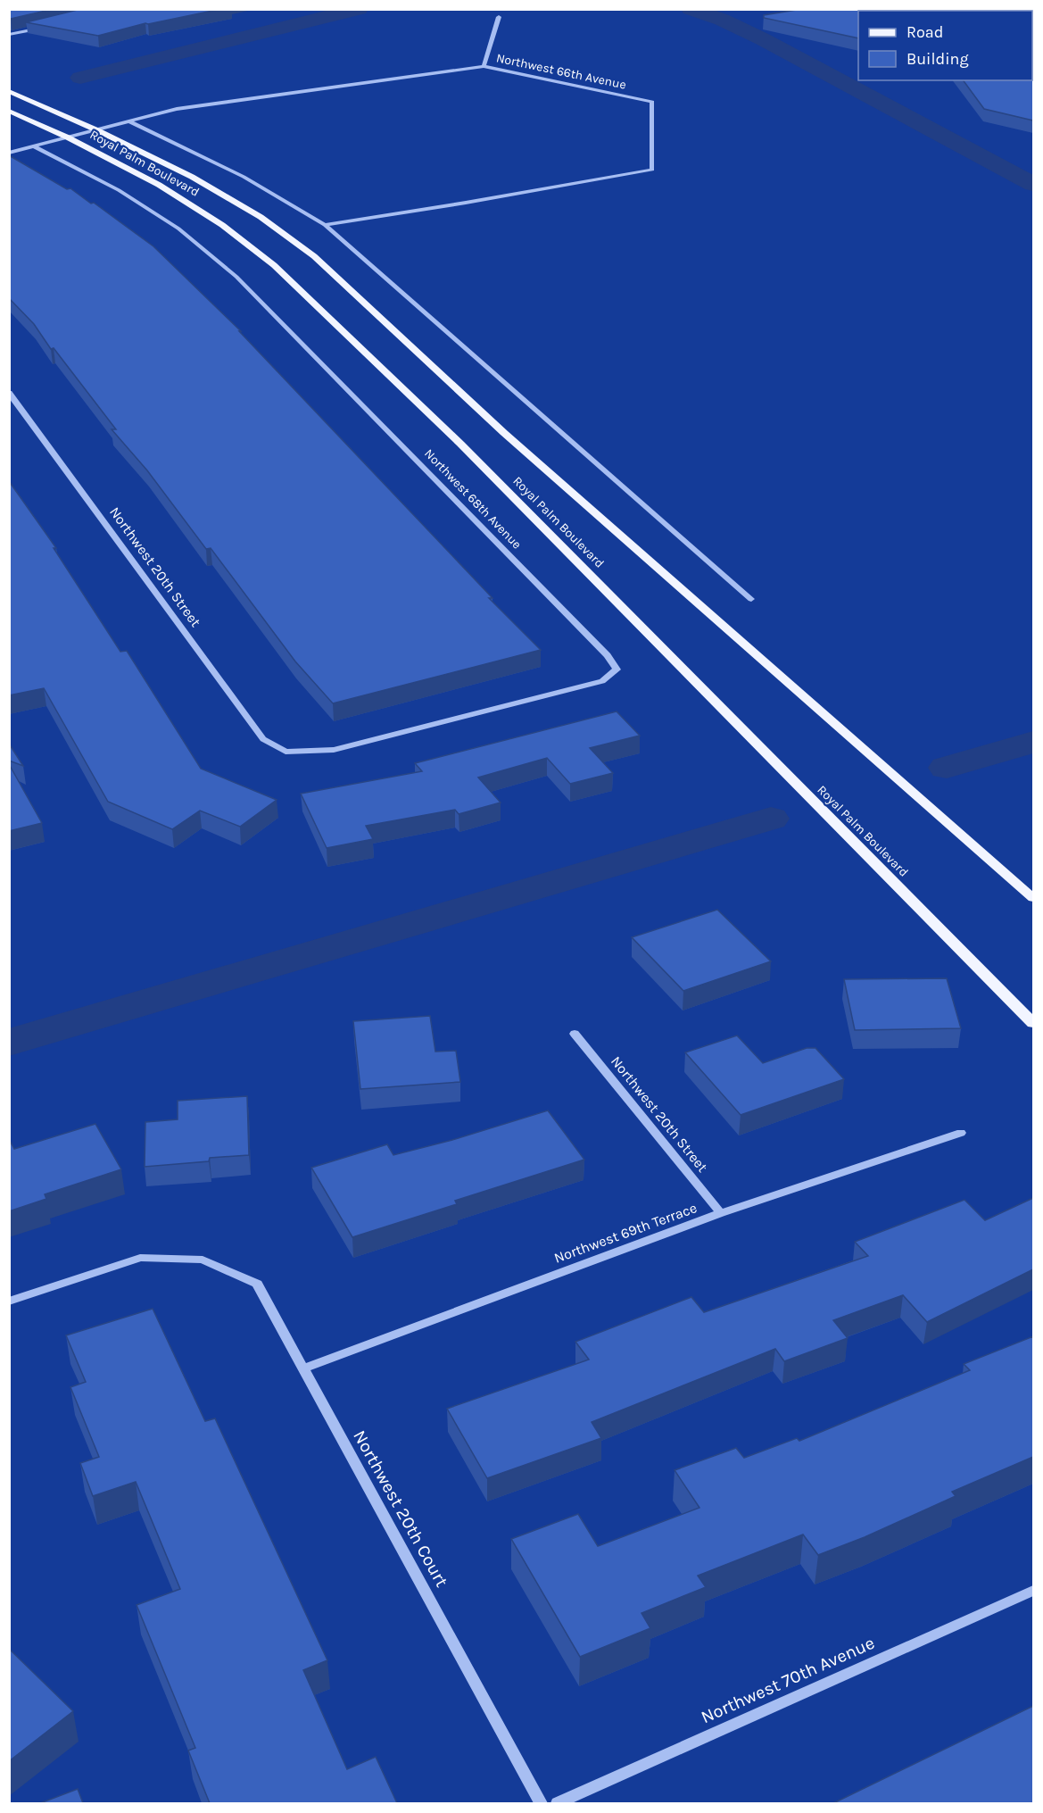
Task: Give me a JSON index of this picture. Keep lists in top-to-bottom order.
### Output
{
  "streets": {
    "main road": ["Royal Palm Boulevard"],
    "street": [
      "Northwest 66th Avenue",
      "Northwest 68th Avenue",
      "Northwest 20th Street",
      "Northwest 69th Terrace",
      "Northwest 20th Court",
      "Northwest 70th Avenue"
    ]
  },
  "crossings": [
    ["Northwest 66th Avenue", "Royal Palm Boulevard"],
    ["Northwest 66th Avenue", "Northwest 68th Avenue"],
    ["Northwest 68th Avenue", "Northwest 20th Street"],
    ["Northwest 20th Street", "Northwest 69th Terrace"],
    ["Northwest 69th Terrace", "Northwest 20th Court"]
  ],
  "legend": ["Road", "Building"]
}
